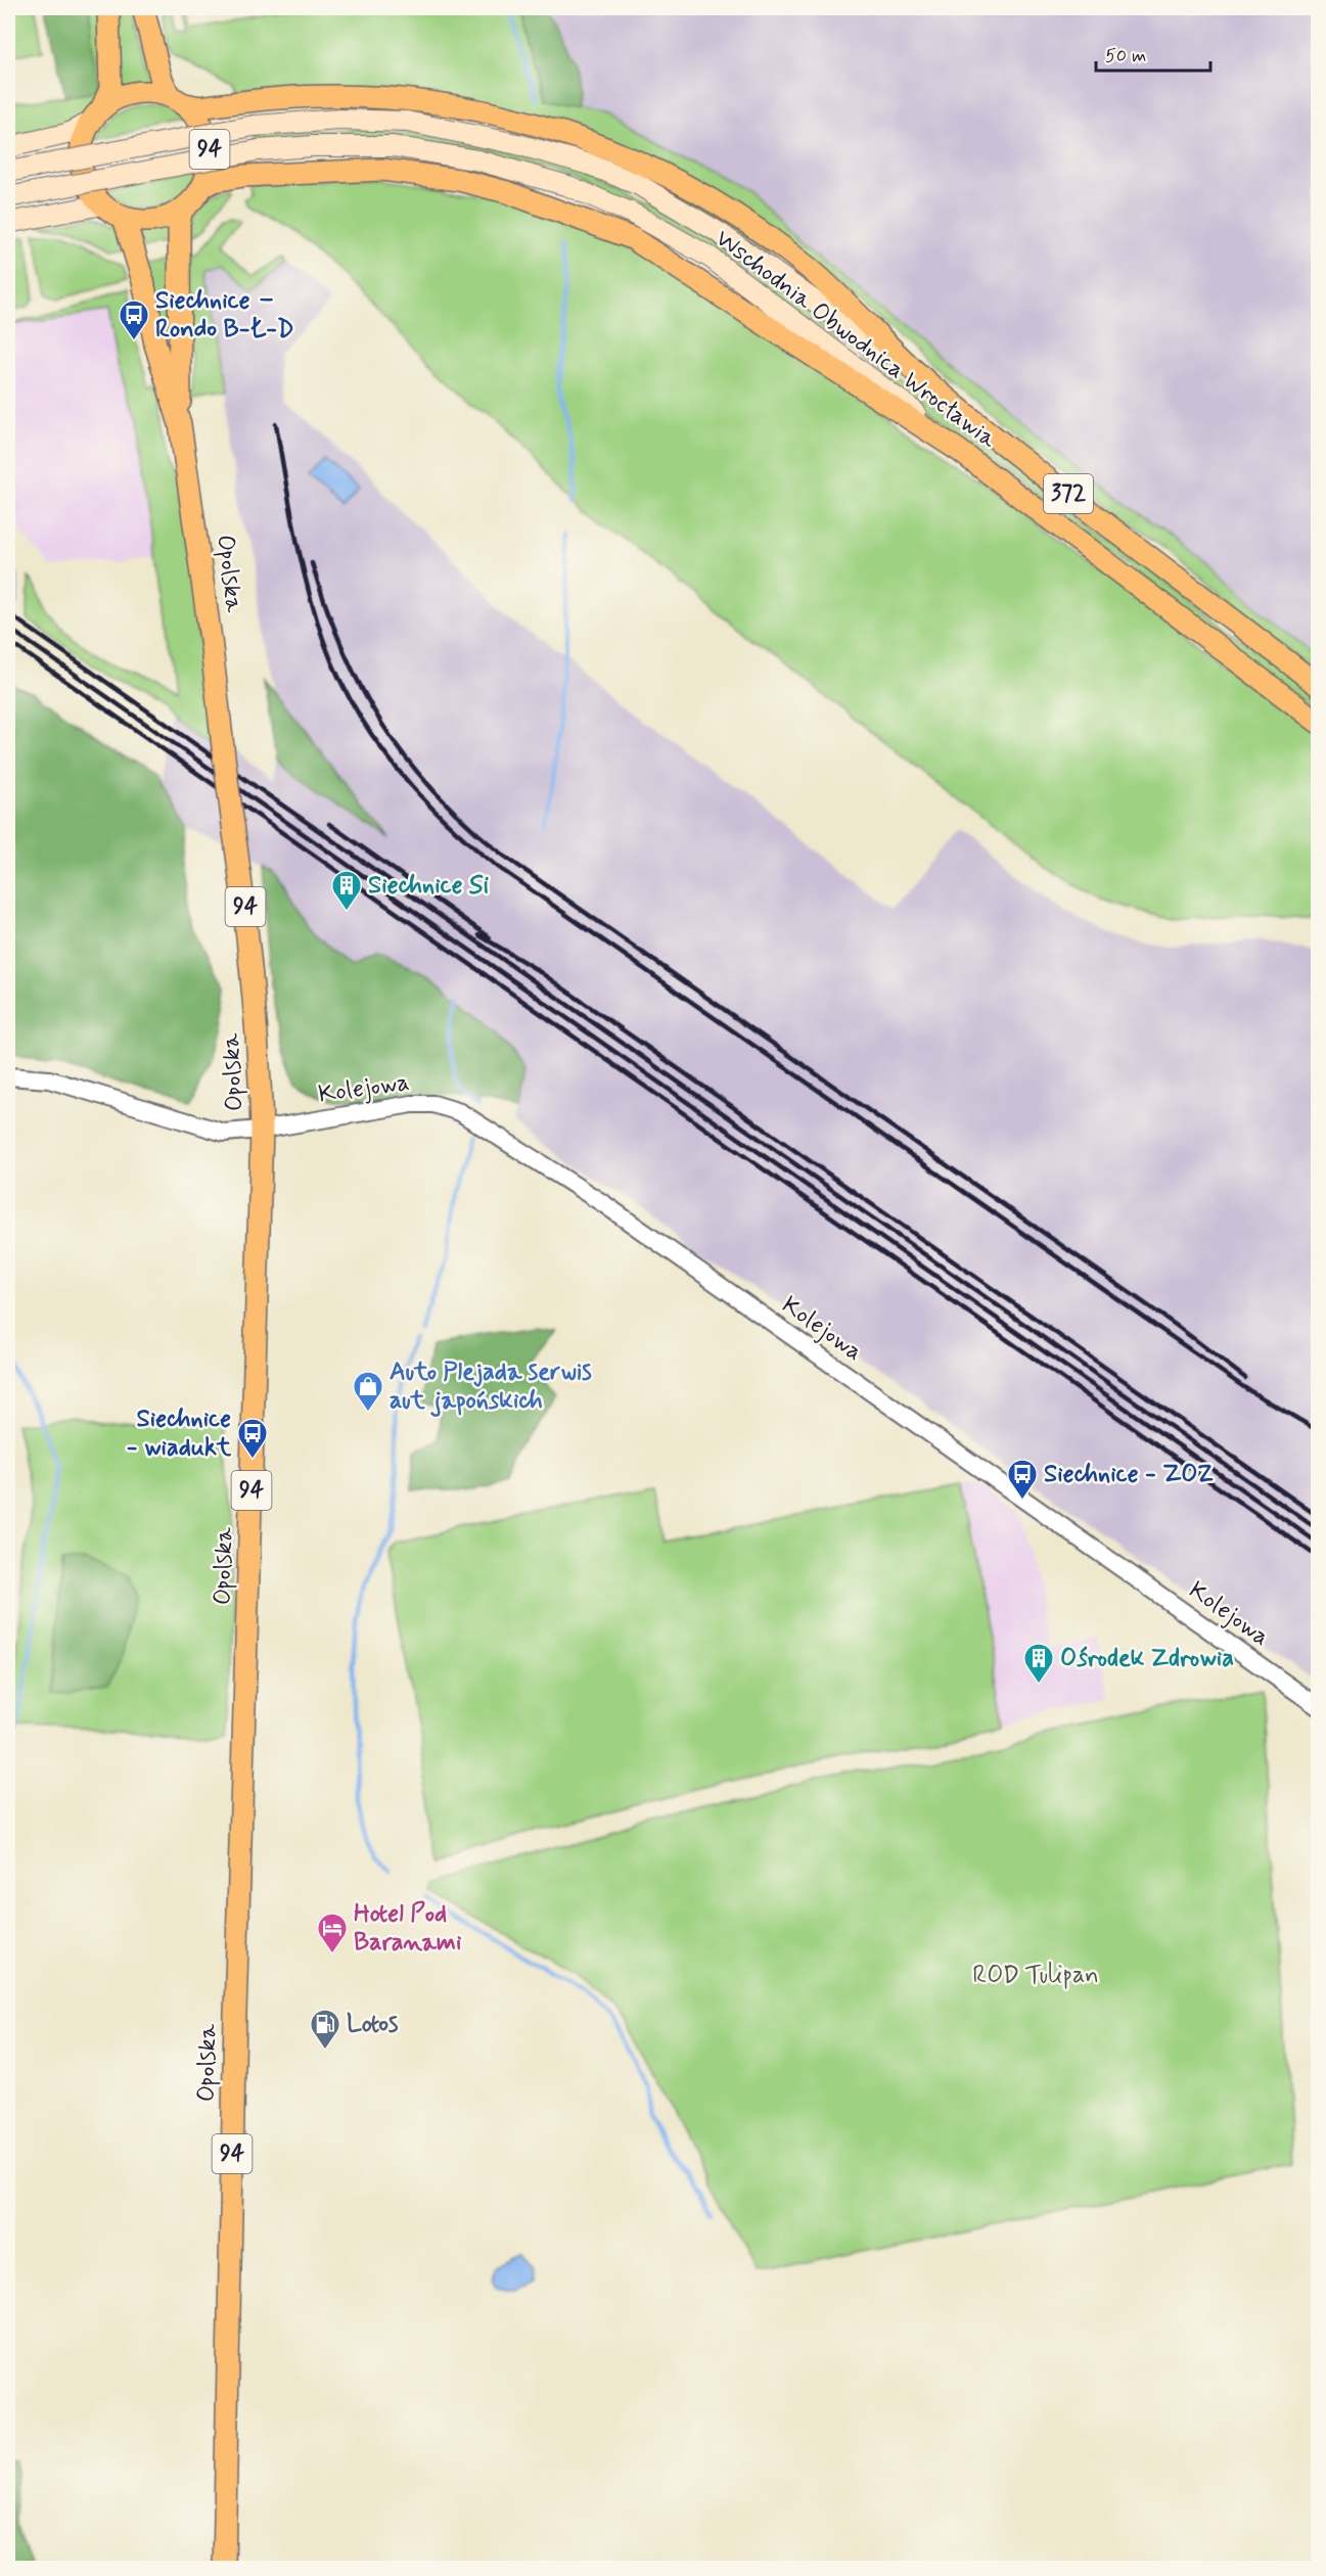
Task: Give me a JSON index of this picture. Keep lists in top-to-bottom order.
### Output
{
  "streets": {
    "main road": [
      "94",
      "Wschodnia Obwodnica Wrocławia",
      "372",
      "Opolska"
    ],
    "street": ["Kolejowa"]
  },
  "crossings": [
    ["94", "Opolska"],
    ["Opolska", "Kolejowa"]
  ],
  "parks": ["ROD Tulipan"],
  "places": {
    "bus stop": ["Siechnice – Rondo B-Ł-D", "Siechnice - wiadukt", "Siechnice - ZOZ"],
    "building": ["Siechnice Si", "Ośrodek Zdrowia"],
    "shop": ["Auto Plejada serwis aut japońskich"],
    "hotel": ["Hotel Pod Baranami"],
    "fuel station": ["Lotos"]
  },
  "scale_bar": "50 m"
}
